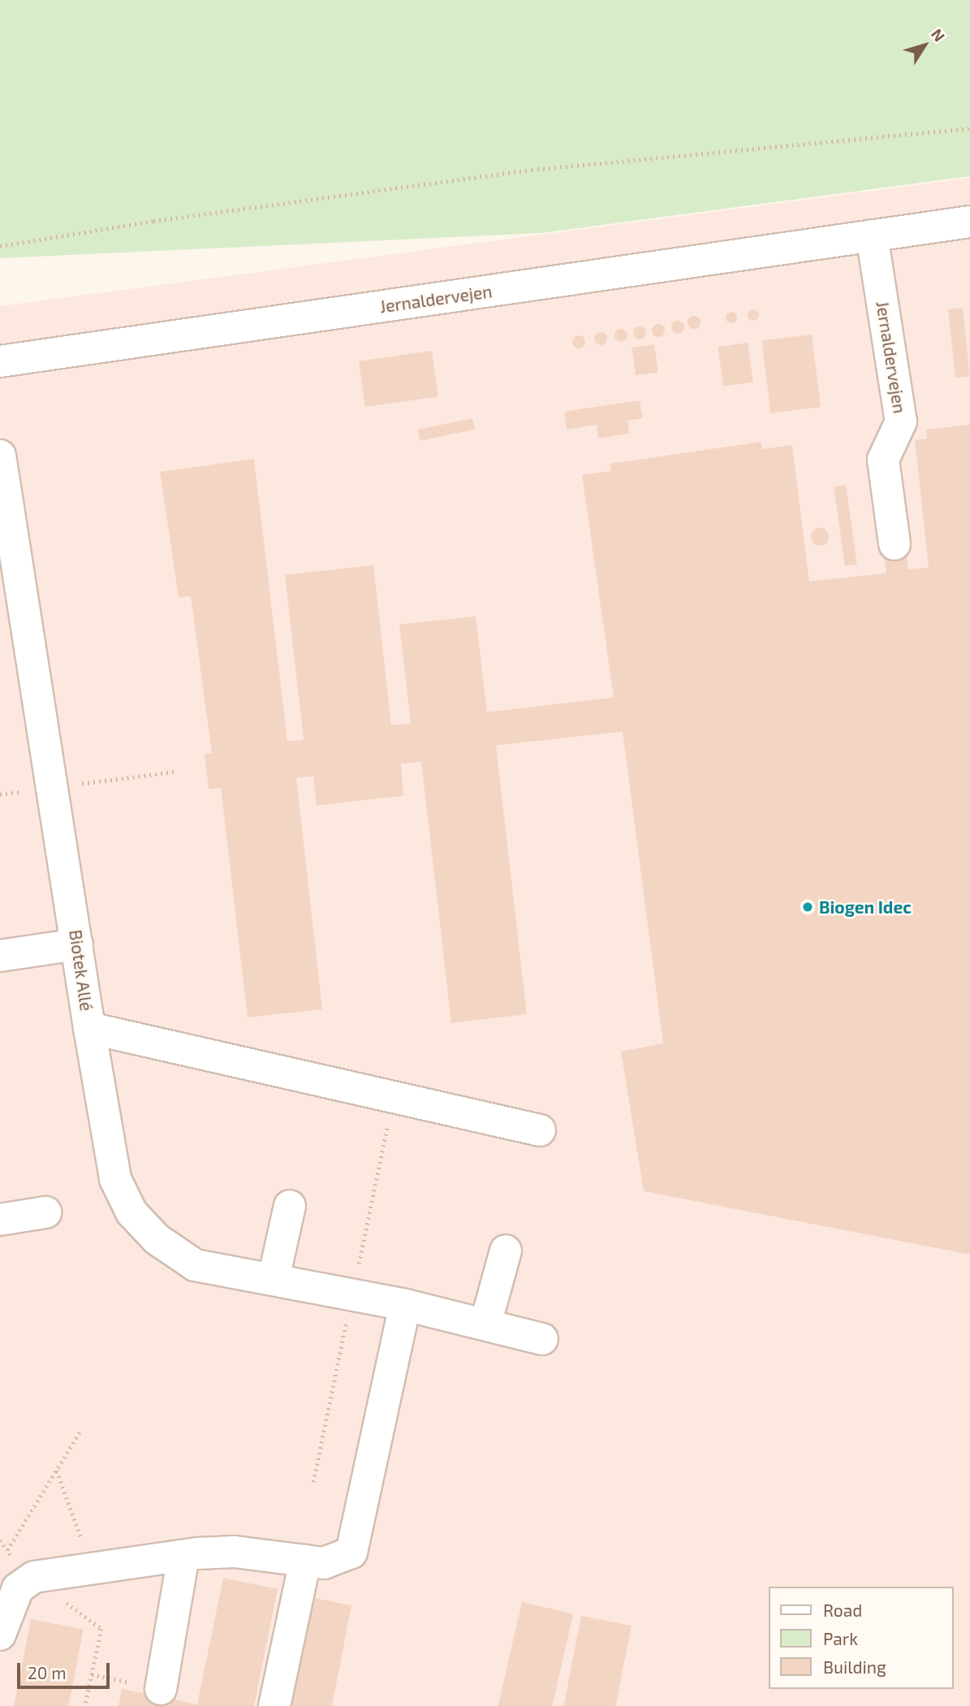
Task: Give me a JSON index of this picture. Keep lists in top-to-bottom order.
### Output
{
  "streets": {
    "street": ["Jernaldervejen", "Biotek Allé"]
  },
  "places": ["Biogen Idec"],
  "legend": ["Road", "Park", "Building"],
  "scale_bar": "20 m",
  "north": "top right"
}
